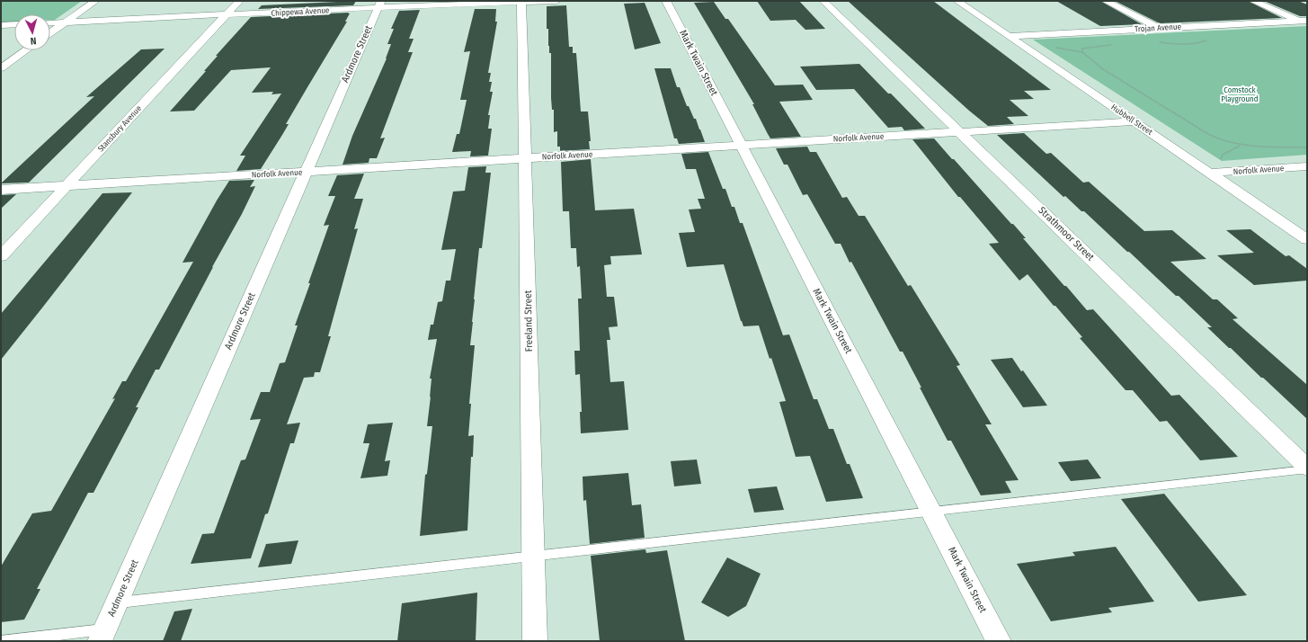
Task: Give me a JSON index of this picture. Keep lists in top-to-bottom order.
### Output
{
  "streets": {
    "street": [
      "Chippewa Avenue",
      "Trojan Avenue",
      "Ardmore Street",
      "Mark Twain Street",
      "Hubbell Street",
      "Stansbury Avenue",
      "Norfolk Avenue",
      "Strathmoor Street",
      "Freeland Street"
    ]
  },
  "crossings": [
    ["Chippewa Avenue", "Ardmore Street"],
    ["Chippewa Avenue", "Stansbury Avenue"],
    ["Chippewa Avenue", "Freeland Street"],
    ["Trojan Avenue", "Hubbell Street"],
    ["Ardmore Street", "Norfolk Avenue"],
    ["Mark Twain Street", "Norfolk Avenue"],
    ["Hubbell Street", "Norfolk Avenue"],
    ["Stansbury Avenue", "Norfolk Avenue"],
    ["Norfolk Avenue", "Strathmoor Street"],
    ["Norfolk Avenue", "Freeland Street"]
  ],
  "parks": ["Comstock Playground"],
  "north": "bottom"
}
